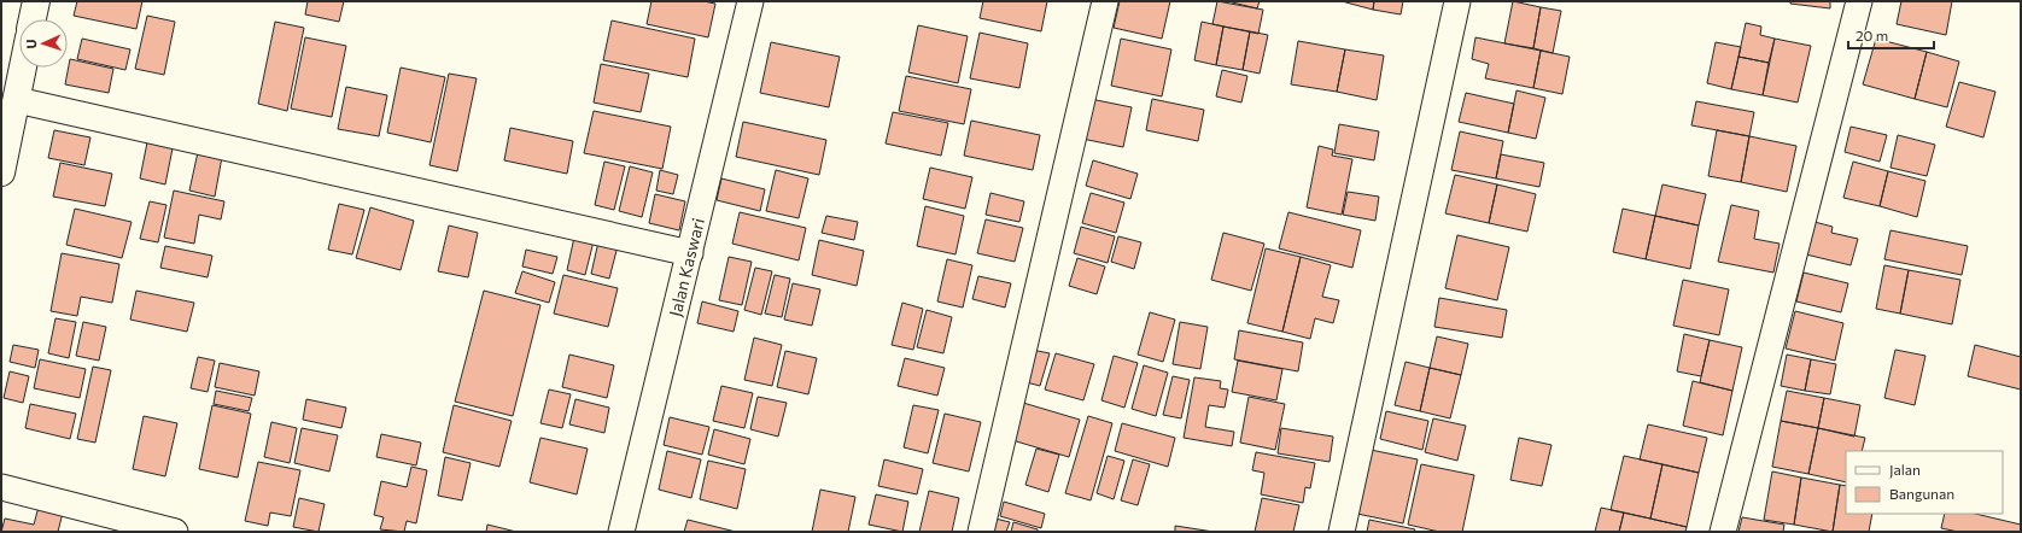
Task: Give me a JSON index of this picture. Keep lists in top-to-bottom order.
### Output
{
  "streets": {
    "street": ["Jalan Kaswari"]
  },
  "legend": ["Jalan", "Bangunan"],
  "scale_bar": "20 m",
  "north": "left"
}
